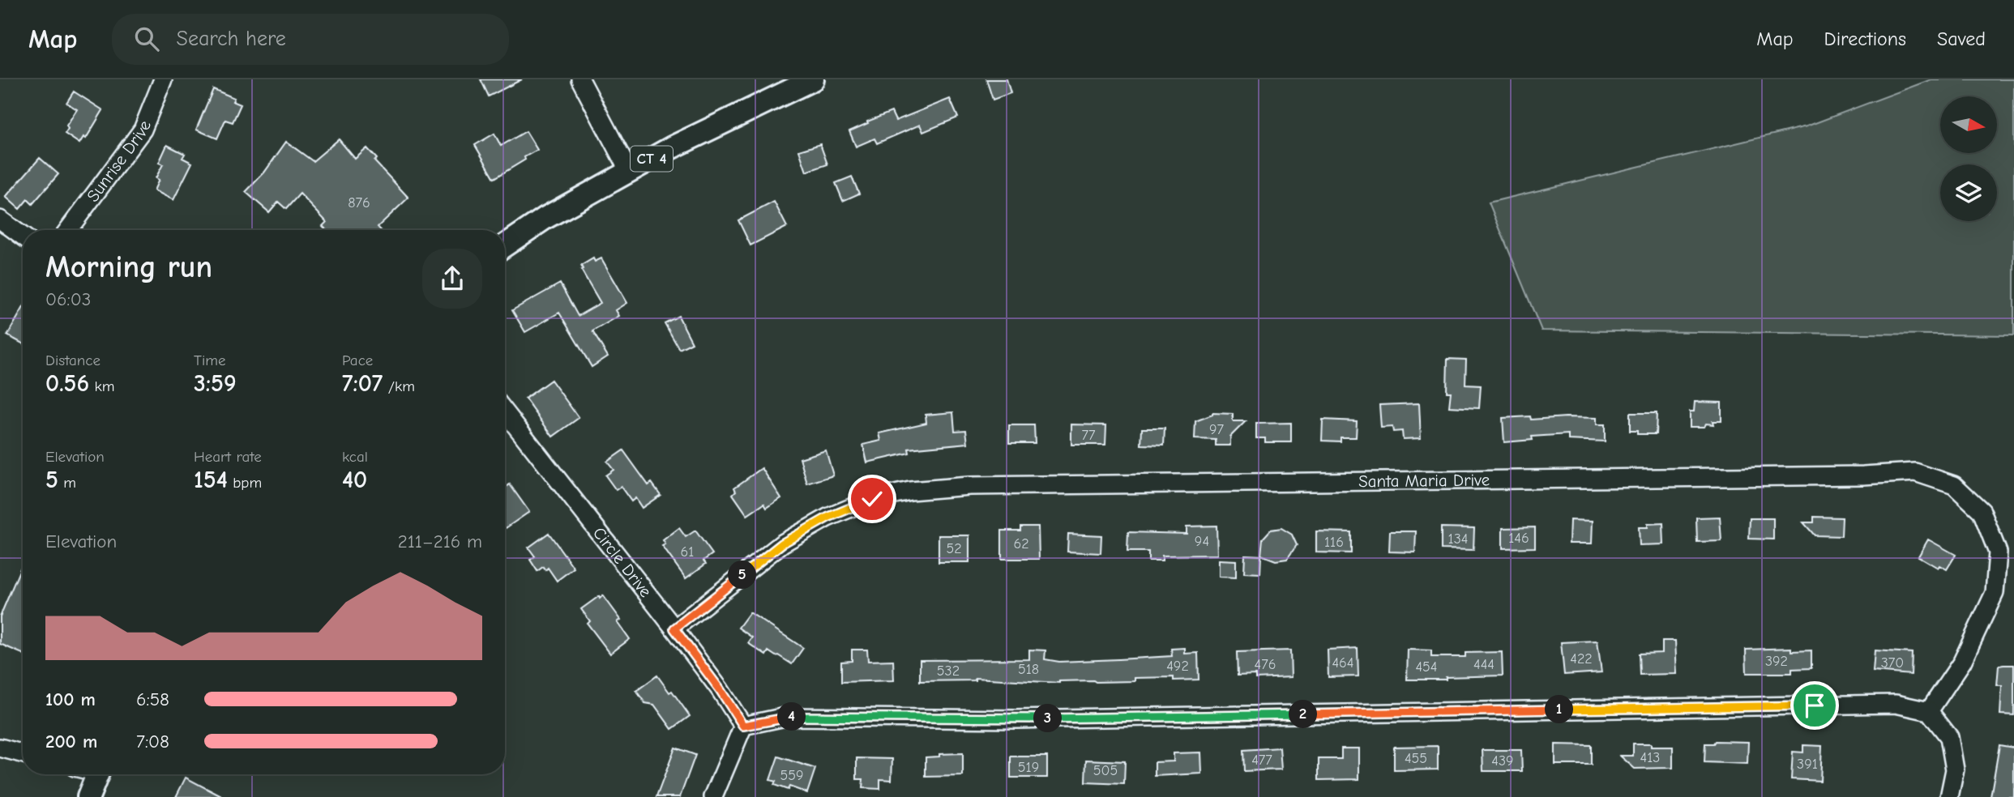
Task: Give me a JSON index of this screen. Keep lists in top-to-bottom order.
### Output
{
  "streets": {
    "main road": ["CT 4"],
    "street": ["Sunrise Drive", "Santa Maria Drive", "Circle Drive"]
  },
  "crossings": [
    ["Santa Maria Drive", "Circle Drive"]
  ],
  "house_numbers": [
    "876",
    "97",
    "77",
    "146",
    "134",
    "94",
    "116",
    "62",
    "52",
    "61",
    "422",
    "392",
    "464",
    "370",
    "476",
    "444",
    "492",
    "454",
    "518",
    "532",
    "413",
    "455",
    "477",
    "439",
    "391",
    "519",
    "505",
    "559"
  ],
  "north": "right",
  "page": {
    "header": "Map",
    "search": "Search here",
    "nav": ["Map", "Directions", "Saved"],
    "heading": ["Morning run", "06:03"],
    "stats": [
      ["Distance", "0.56 km"],
      ["Time", "3:59"],
      ["Pace", "7:07 /km"],
      ["Elevation", "5 m"],
      ["Heart rate", "154 bpm"],
      ["kcal", "40"]
    ],
    "chart": ["Elevation", "211–216 m"],
    "pins": [
      "5",
      "1",
      "2",
      "4",
      "3"
    ],
    "list": [
      {
        "name": "100 m",
        "note": "6:58"
      },
      {
        "name": "200 m",
        "note": "7:08"
      }
    ]
  }
}
